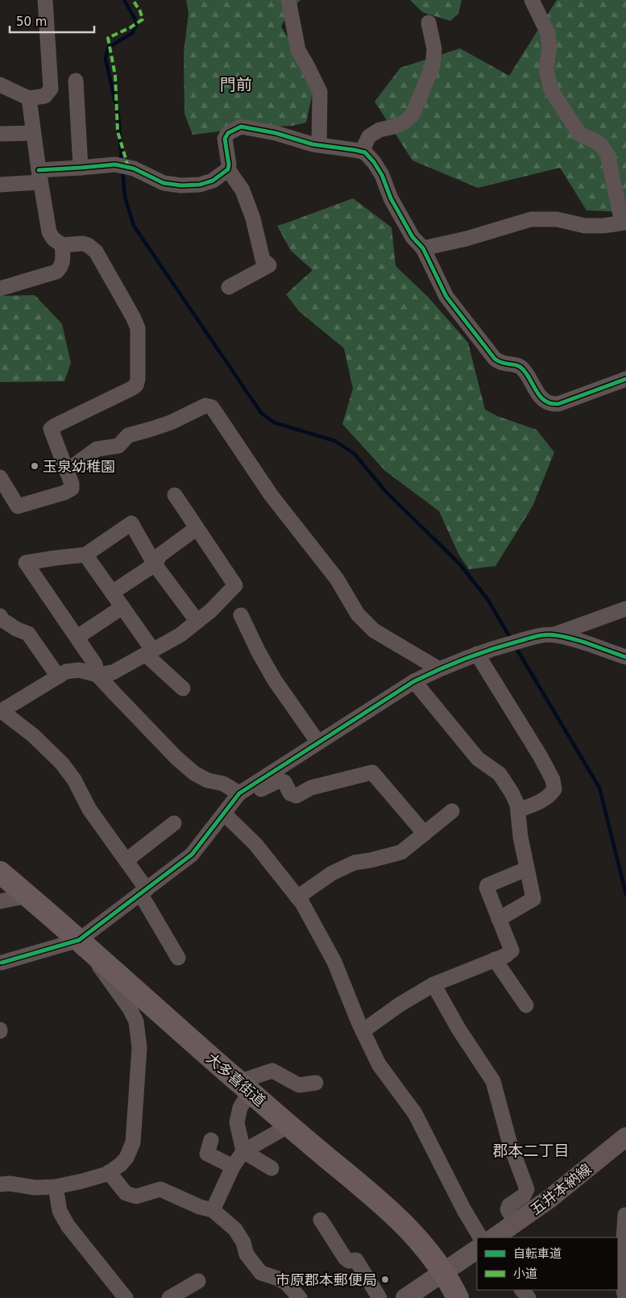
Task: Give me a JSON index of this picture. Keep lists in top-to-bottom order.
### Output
{
  "streets": {
    "highway": ["大多喜街道"],
    "main road": ["五井本納線"]
  },
  "districts": ["門前", "郡本二丁目"],
  "places": ["玉泉幼稚園", "市原郡本郵便局"],
  "legend": ["自転車道", "小道"],
  "scale_bar": "50 m"
}
